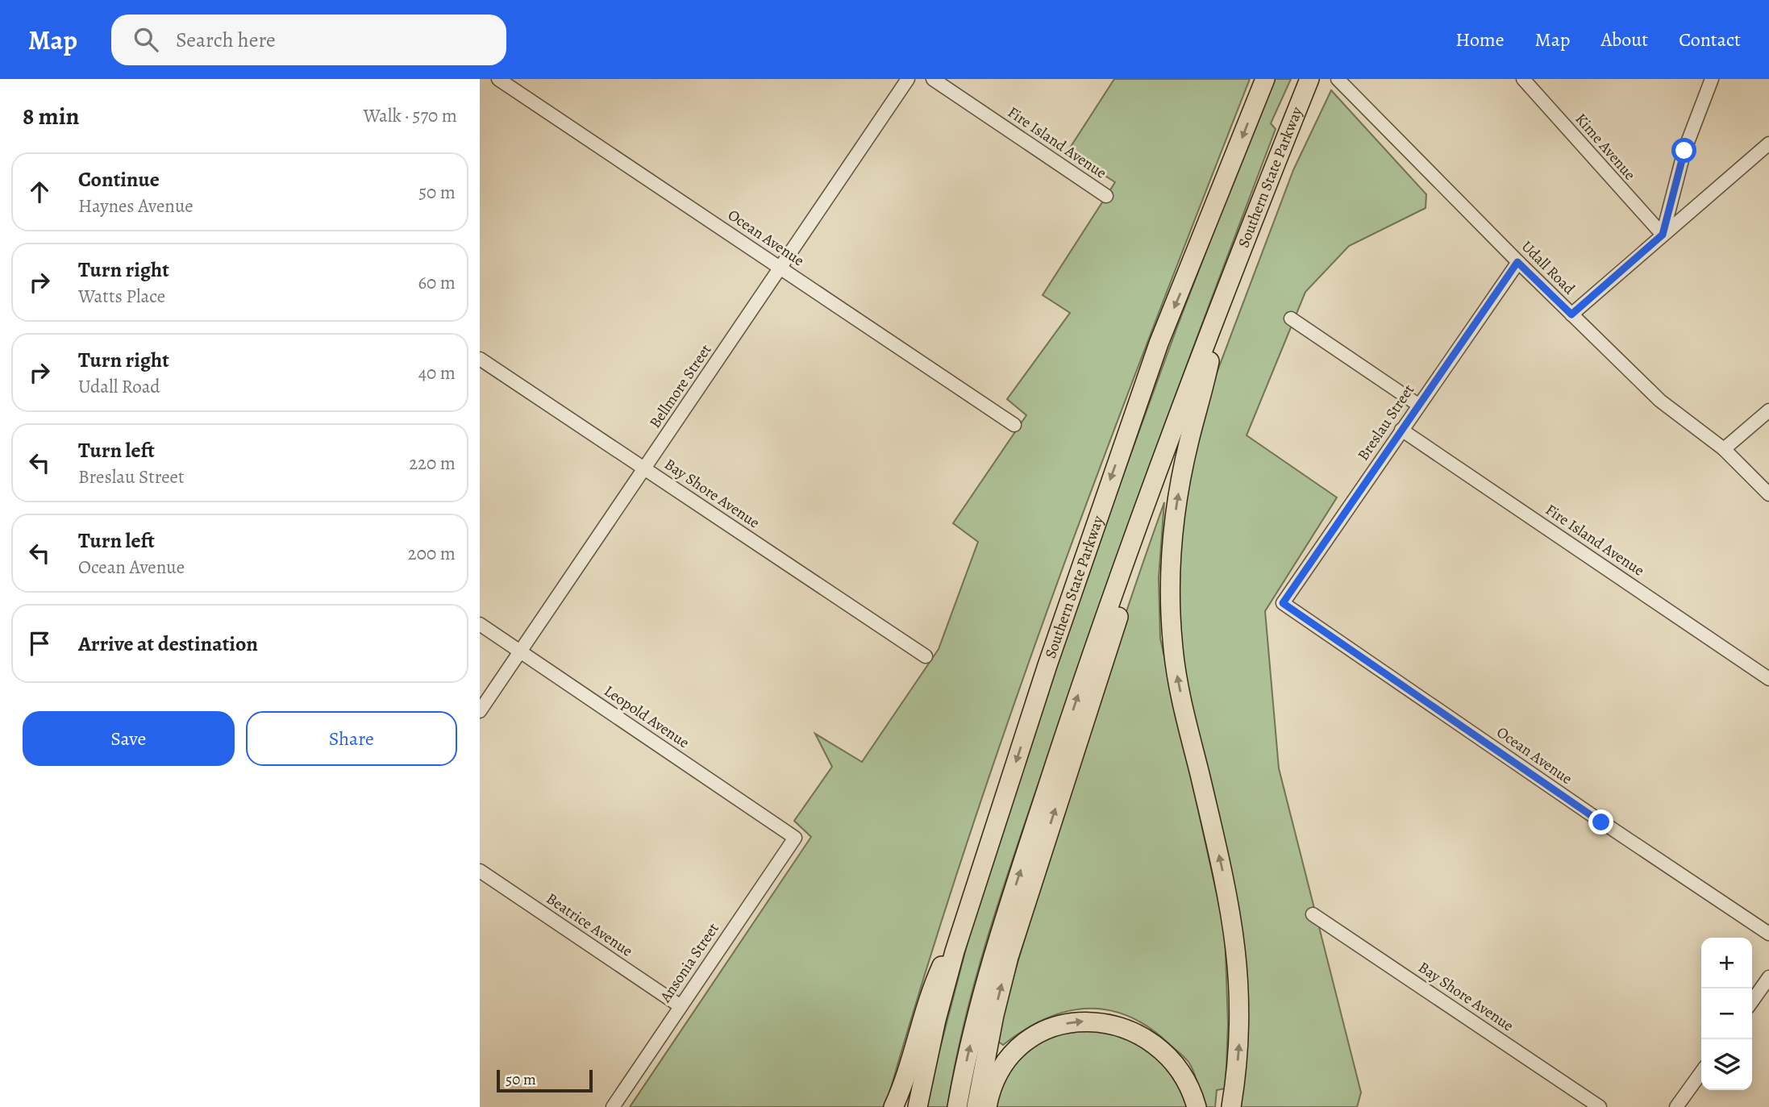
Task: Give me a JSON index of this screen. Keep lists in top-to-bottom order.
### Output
{
  "streets": {
    "highway": ["Southern State Parkway"],
    "street": [
      "Fire Island Avenue",
      "Kime Avenue",
      "Ocean Avenue",
      "Udall Road",
      "Bellmore Street",
      "Breslau Street",
      "Bay Shore Avenue",
      "Leopold Avenue",
      "Beatrice Avenue",
      "Ansonia Street"
    ]
  },
  "crossings": [
    ["Fire Island Avenue", "Breslau Street"],
    ["Ocean Avenue", "Bellmore Street"],
    ["Ocean Avenue", "Breslau Street"],
    ["Udall Road", "Breslau Street"],
    ["Bellmore Street", "Bay Shore Avenue"],
    ["Bellmore Street", "Leopold Avenue"],
    ["Leopold Avenue", "Ansonia Street"],
    ["Beatrice Avenue", "Ansonia Street"]
  ],
  "scale_bar": "50 m",
  "page": {
    "header": "Map",
    "search": "Search here",
    "nav": [
      "Home",
      "Map",
      "About",
      "Contact"
    ],
    "heading": ["8 min", "Walk · 570 m"],
    "list": [
      ["Continue", "Haynes Avenue", "50 m"],
      ["Turn right", "Watts Place", "60 m"],
      ["Turn right", "Udall Road", "40 m"],
      ["Turn left", "Breslau Street", "220 m"],
      ["Turn left", "Ocean Avenue", "200 m"],
      "Arrive at destination"
    ],
    "buttons": ["Save", "Share"],
    "map_buttons": ["+", "−"],
    "scale": "50 m"
  }
}
